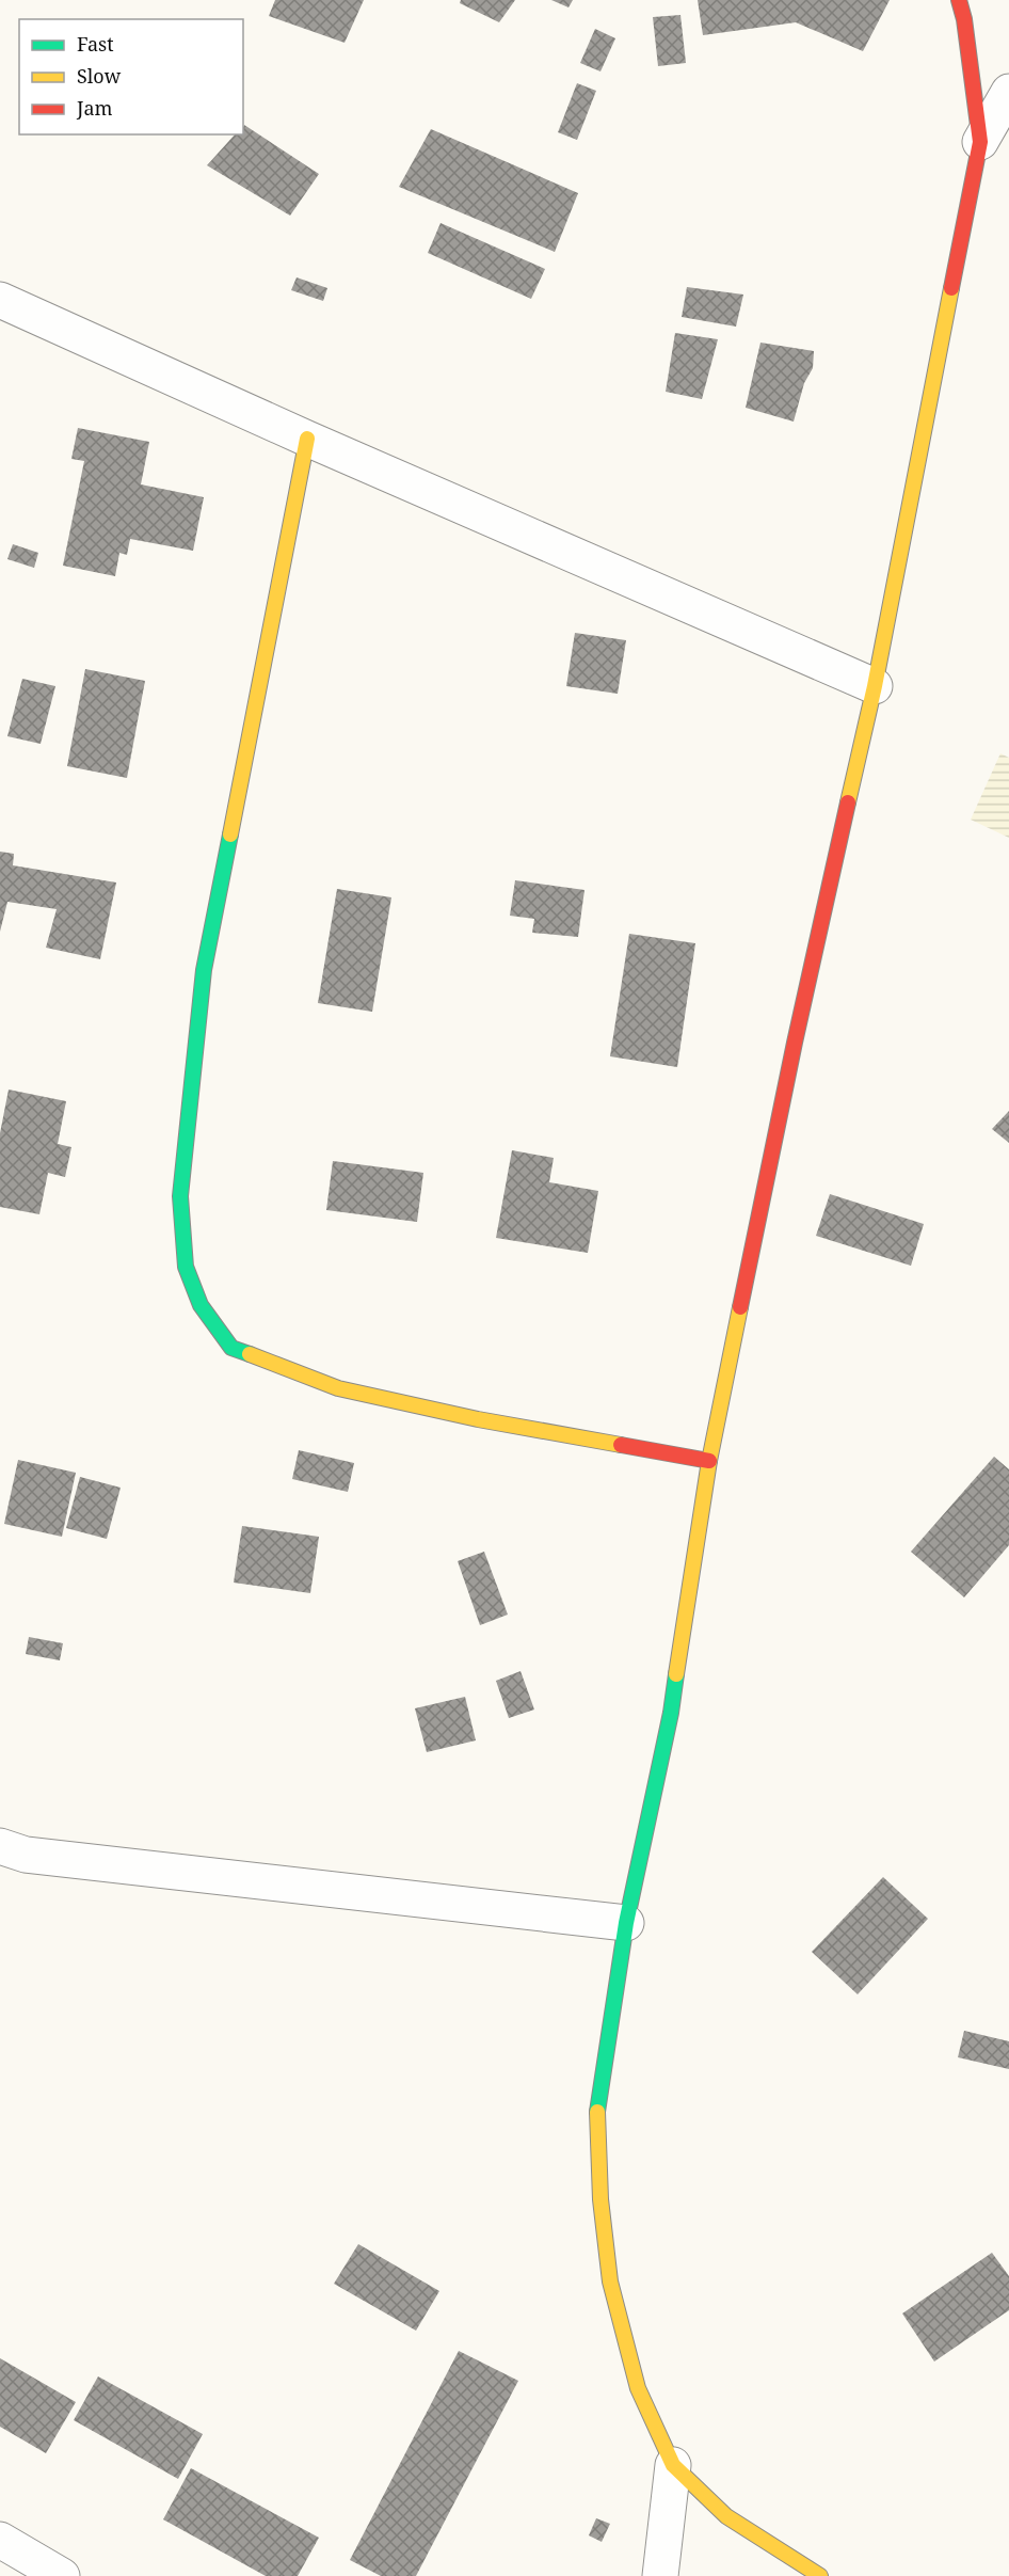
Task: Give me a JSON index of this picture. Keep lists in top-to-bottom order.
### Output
{
  "legend": ["Fast", "Slow", "Jam"]
}
